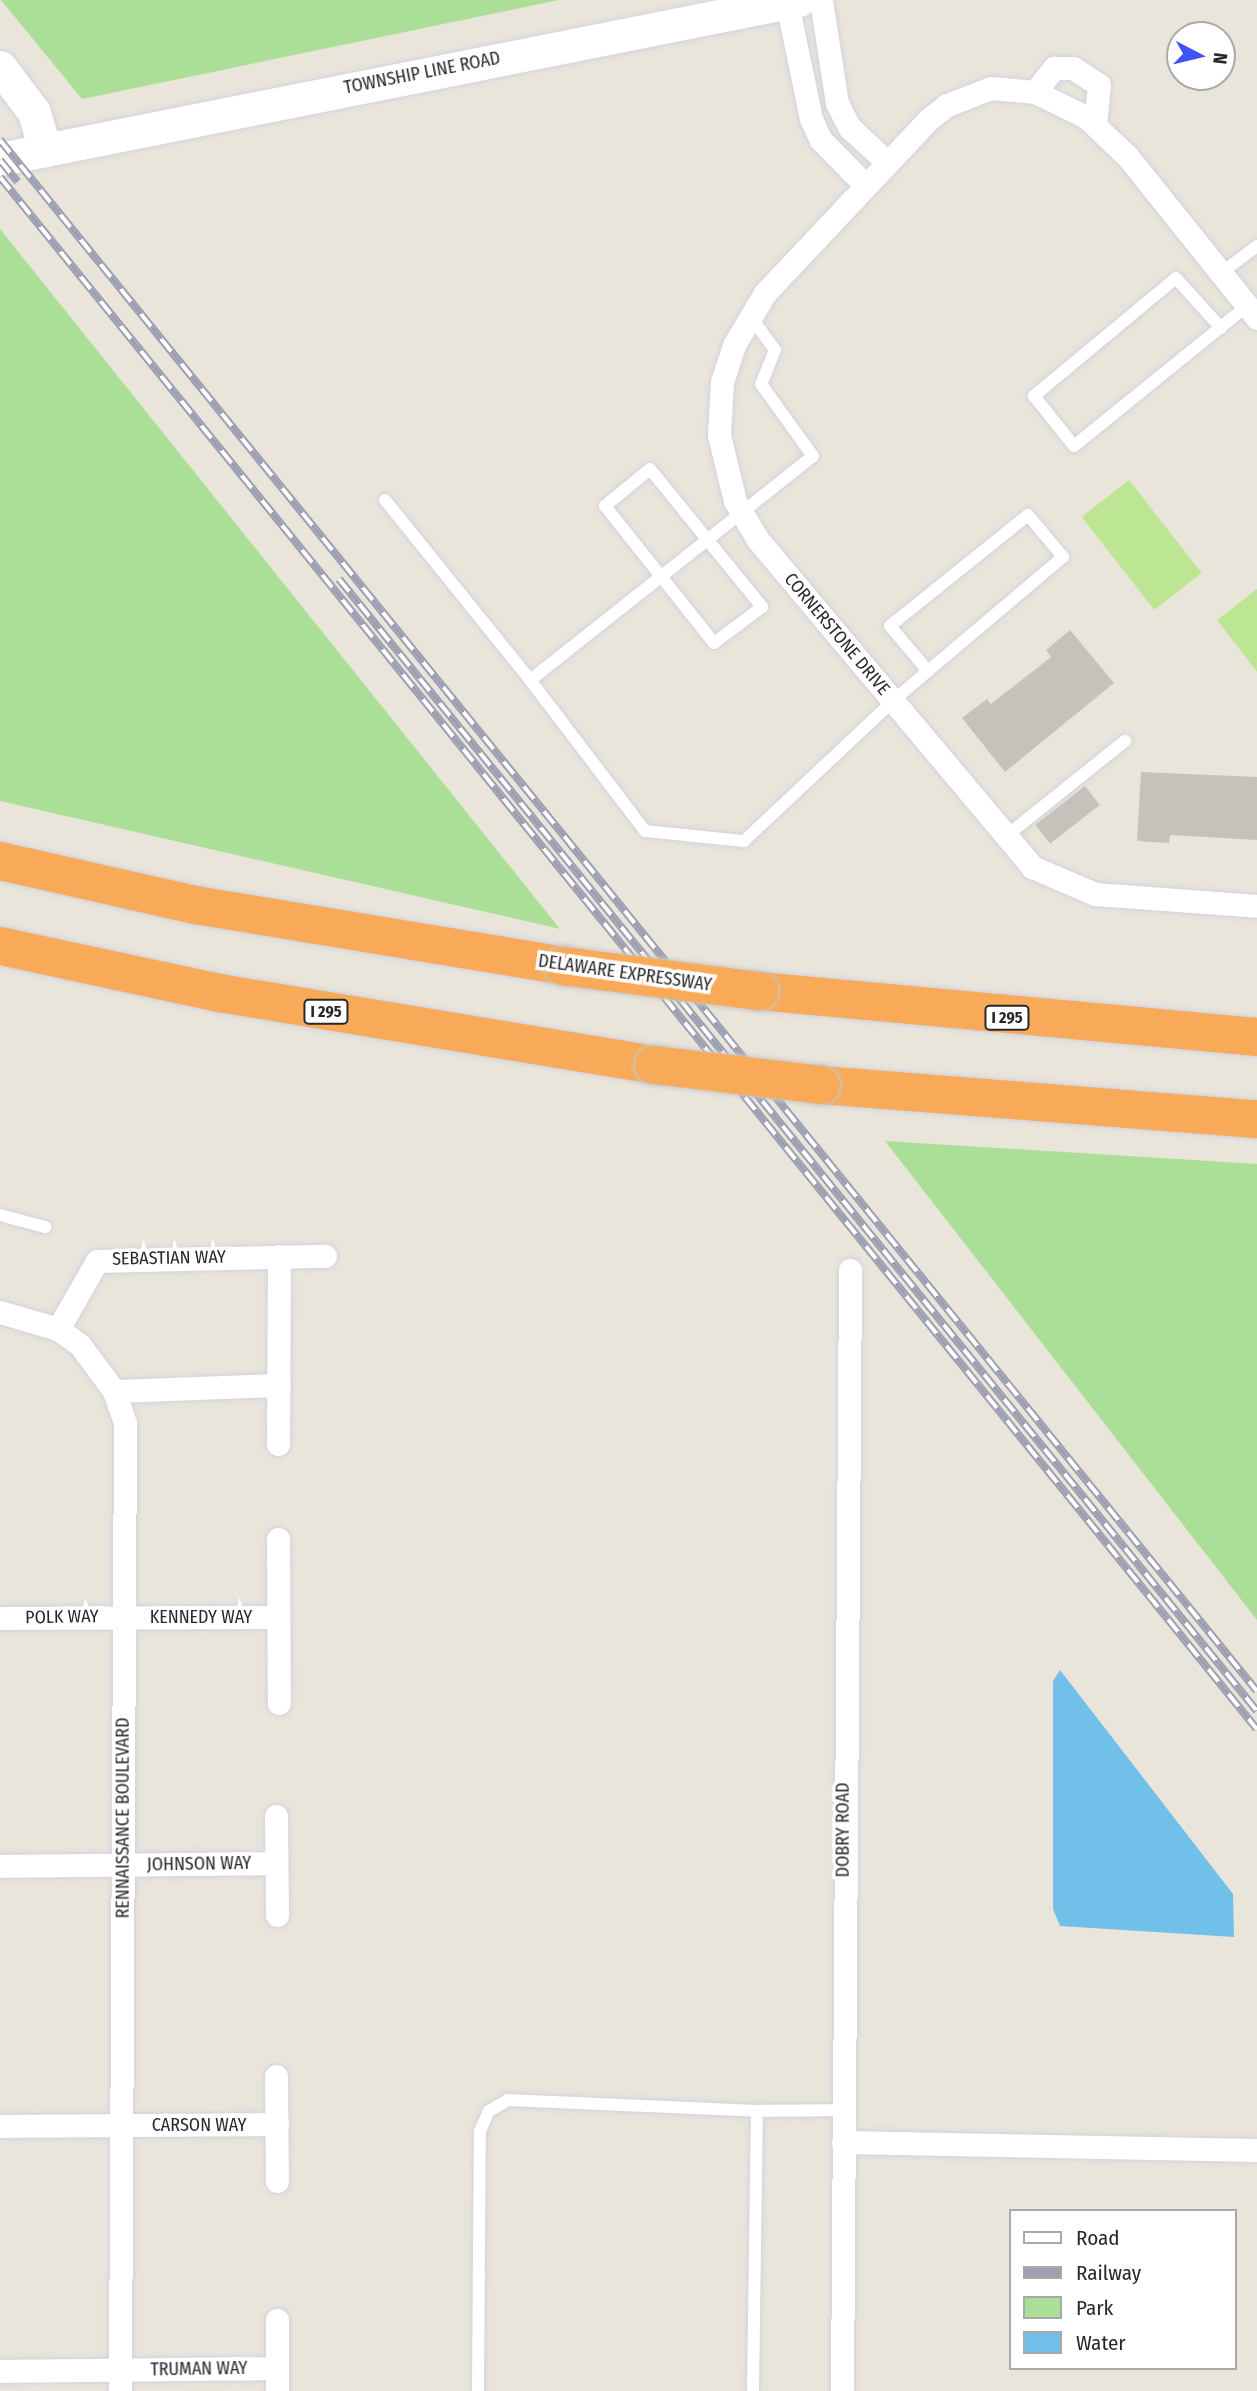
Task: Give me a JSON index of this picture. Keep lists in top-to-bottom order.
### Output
{
  "streets": {
    "highway": ["DELAWARE EXPRESSWAY", "I 295"],
    "street": [
      "TOWNSHIP LINE ROAD",
      "CORNERSTONE DRIVE",
      "SEBASTIAN WAY",
      "POLK WAY",
      "KENNEDY WAY",
      "RENNAISSANCE BOULEVARD",
      "DOBRY ROAD",
      "JOHNSON WAY",
      "CARSON WAY",
      "TRUMAN WAY"
    ]
  },
  "crossings": [
    ["SEBASTIAN WAY", "RENNAISSANCE BOULEVARD"],
    ["POLK WAY", "KENNEDY WAY"],
    ["POLK WAY", "RENNAISSANCE BOULEVARD"],
    ["KENNEDY WAY", "RENNAISSANCE BOULEVARD"],
    ["RENNAISSANCE BOULEVARD", "JOHNSON WAY"],
    ["RENNAISSANCE BOULEVARD", "CARSON WAY"],
    ["RENNAISSANCE BOULEVARD", "TRUMAN WAY"]
  ],
  "legend": [
    "Road",
    "Railway",
    "Park",
    "Water"
  ],
  "north": "right"
}
